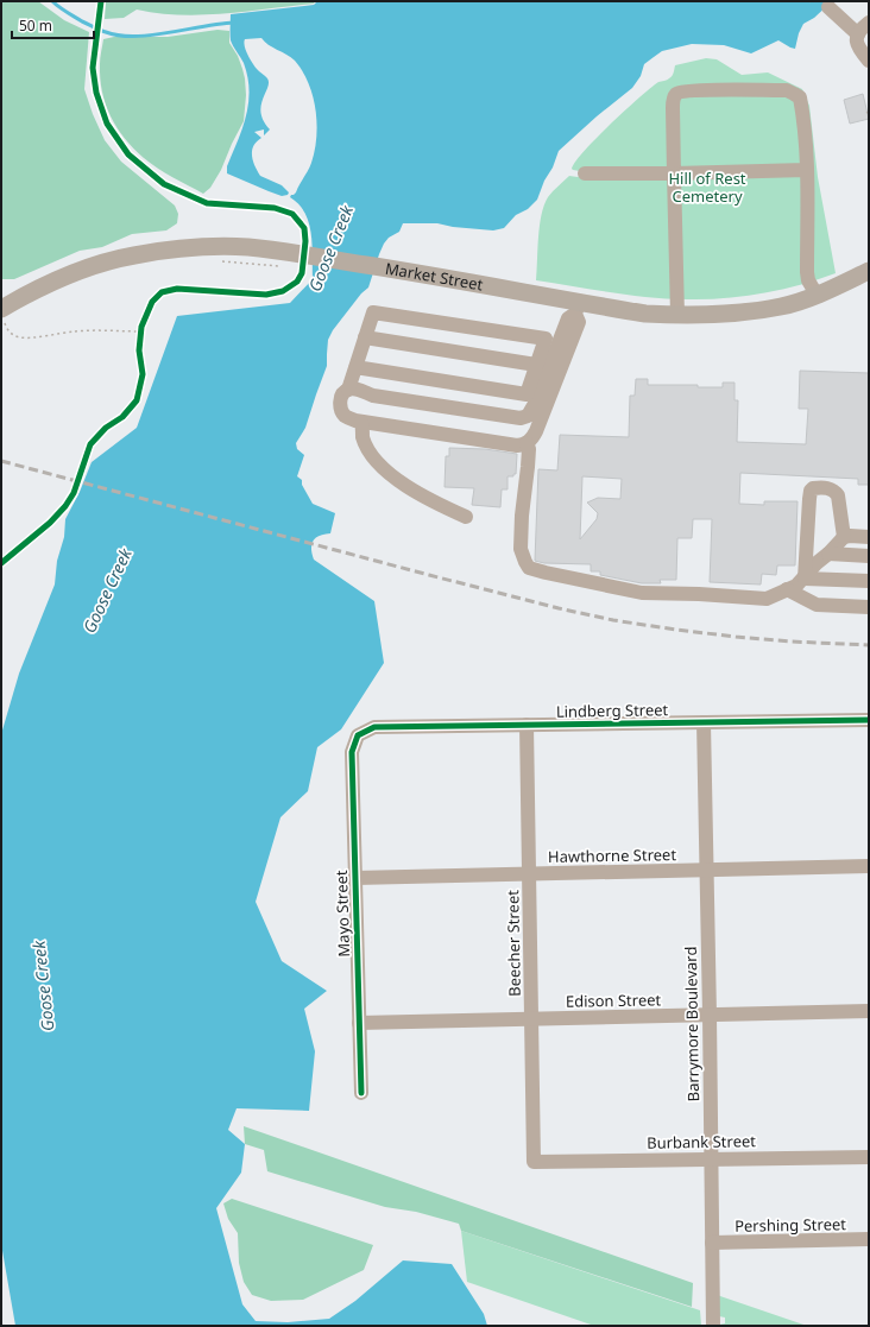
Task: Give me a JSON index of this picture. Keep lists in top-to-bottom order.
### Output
{
  "streets": {
    "main road": ["Market Street"],
    "street": [
      "Lindberg Street",
      "Hawthorne Street",
      "Mayo Street",
      "Beecher Street",
      "Edison Street",
      "Barrymore Boulevard",
      "Burbank Street",
      "Pershing Street"
    ]
  },
  "crossings": [
    ["Lindberg Street", "Mayo Street"],
    ["Lindberg Street", "Beecher Street"],
    ["Lindberg Street", "Barrymore Boulevard"],
    ["Hawthorne Street", "Mayo Street"],
    ["Hawthorne Street", "Beecher Street"],
    ["Hawthorne Street", "Barrymore Boulevard"],
    ["Mayo Street", "Edison Street"],
    ["Beecher Street", "Edison Street"],
    ["Beecher Street", "Burbank Street"],
    ["Edison Street", "Barrymore Boulevard"],
    ["Barrymore Boulevard", "Burbank Street"],
    ["Barrymore Boulevard", "Pershing Street"]
  ],
  "water": ["Goose Creek"],
  "parks": ["Hill of Rest Cemetery"],
  "scale_bar": "50 m"
}
